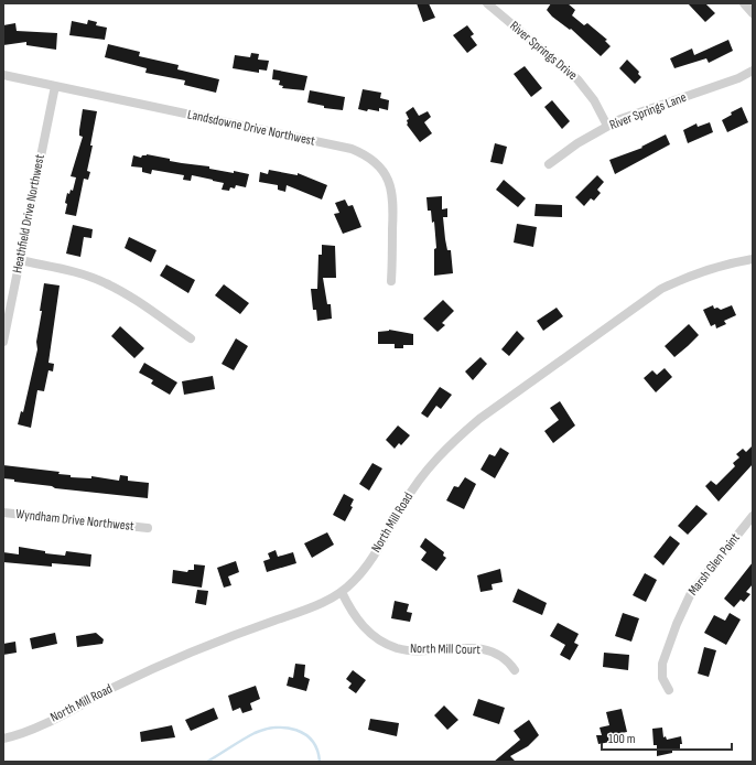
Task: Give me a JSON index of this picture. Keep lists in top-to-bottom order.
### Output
{
  "streets": {
    "street": [
      "River Springs Drive",
      "River Springs Lane",
      "Landsdowne Drive Northwest",
      "Heathfield Drive Northwest",
      "Wyndham Drive Northwest",
      "North Mill Road",
      "Marsh Glen Point",
      "North Mill Court"
    ]
  },
  "crossings": [
    ["River Springs Drive", "River Springs Lane"],
    ["Landsdowne Drive Northwest", "Heathfield Drive Northwest"],
    ["North Mill Road", "North Mill Court"]
  ],
  "scale_bar": "100 m"
}
